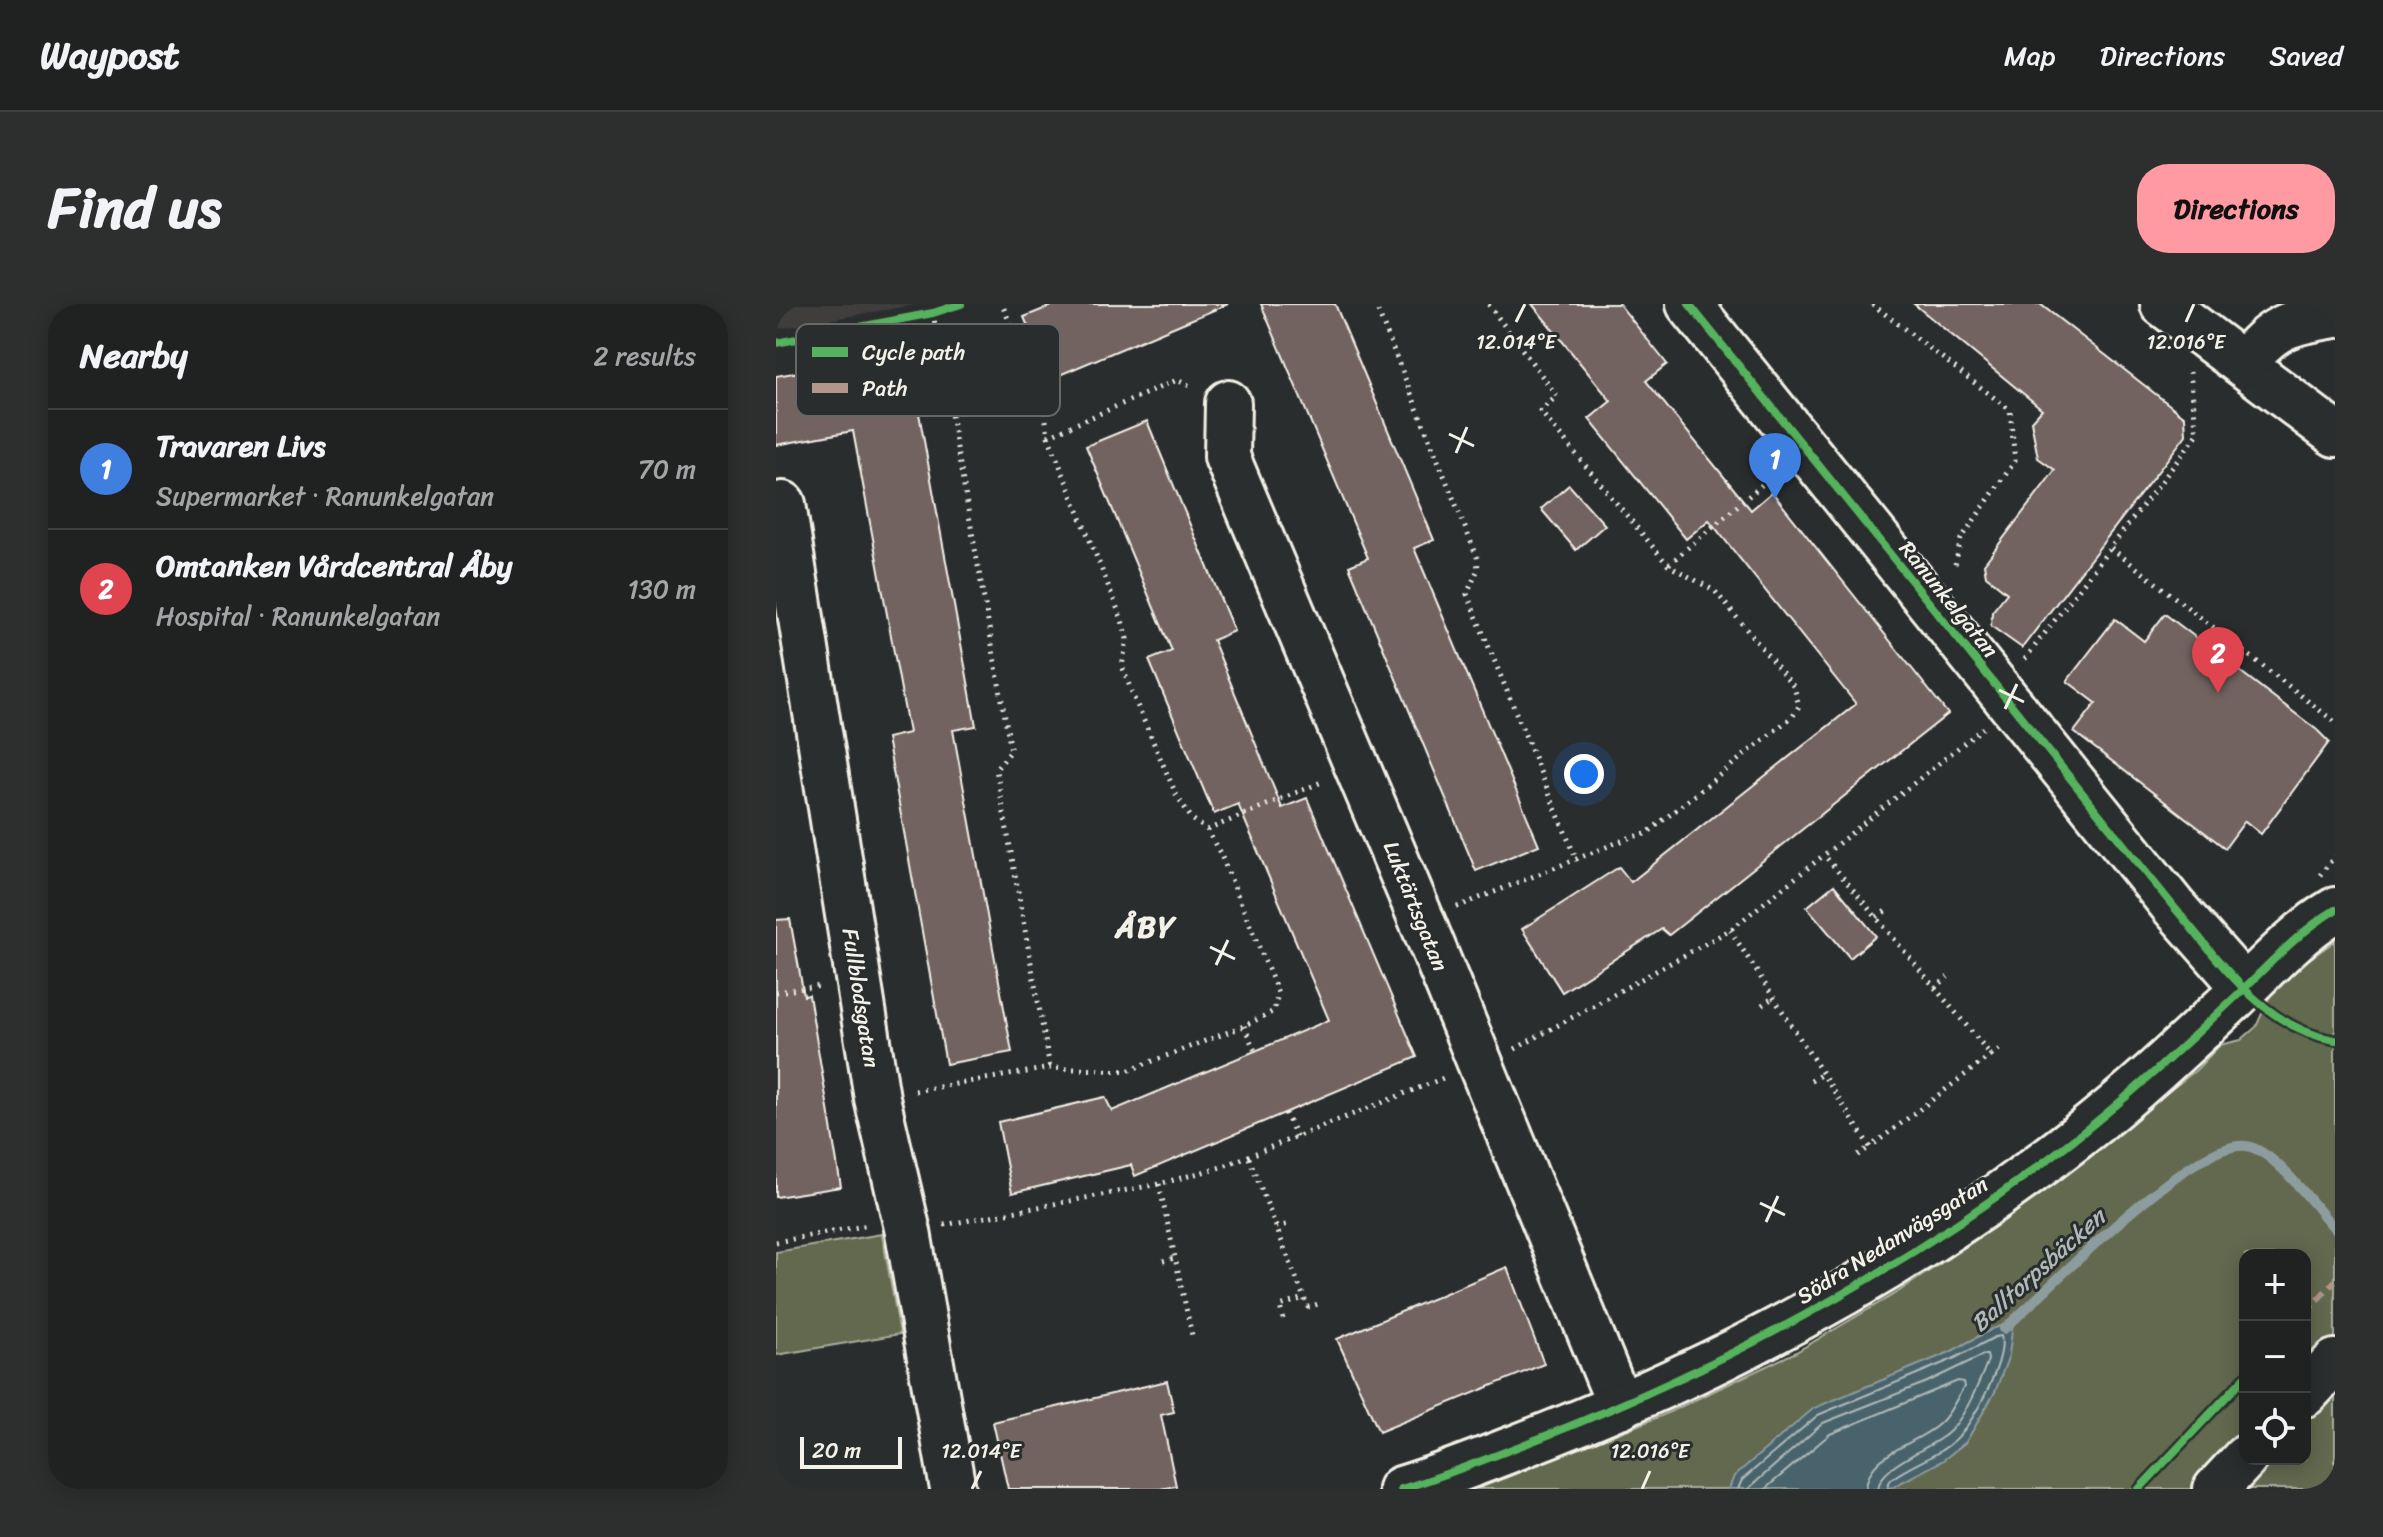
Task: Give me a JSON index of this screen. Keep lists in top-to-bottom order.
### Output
{
  "streets": {
    "street": [
      "Ranunkelgatan",
      "Luktärtsgatan",
      "Fullblodsgatan",
      "Södra Nedanvägsgatan"
    ]
  },
  "crossings": [
    ["Ranunkelgatan", "Södra Nedanvägsgatan"],
    ["Luktärtsgatan", "Södra Nedanvägsgatan"]
  ],
  "districts": ["ÅBY"],
  "water": ["Balltorpsbäcken"],
  "legend": ["Cycle path", "Path"],
  "scale_bar": "20 m",
  "page": {
    "header": "Waypost",
    "nav": ["Map", "Directions", "Saved"],
    "title": "Find us",
    "buttons": "Directions",
    "heading": ["Nearby", "2 results"],
    "list": [
      {
        "mark": "1",
        "name": "Travaren Livs",
        "note": "Supermarket · Ranunkelgatan",
        "value": "70 m"
      },
      {
        "mark": "2",
        "name": "Omtanken Vårdcentral Åby",
        "note": "Hospital · Ranunkelgatan",
        "value": "130 m"
      }
    ],
    "pins": ["1", "2"],
    "map_buttons": ["+", "−"],
    "scale": "20 m"
  },
  "coordinates": ["12.014°E", "12.016°E"]
}
